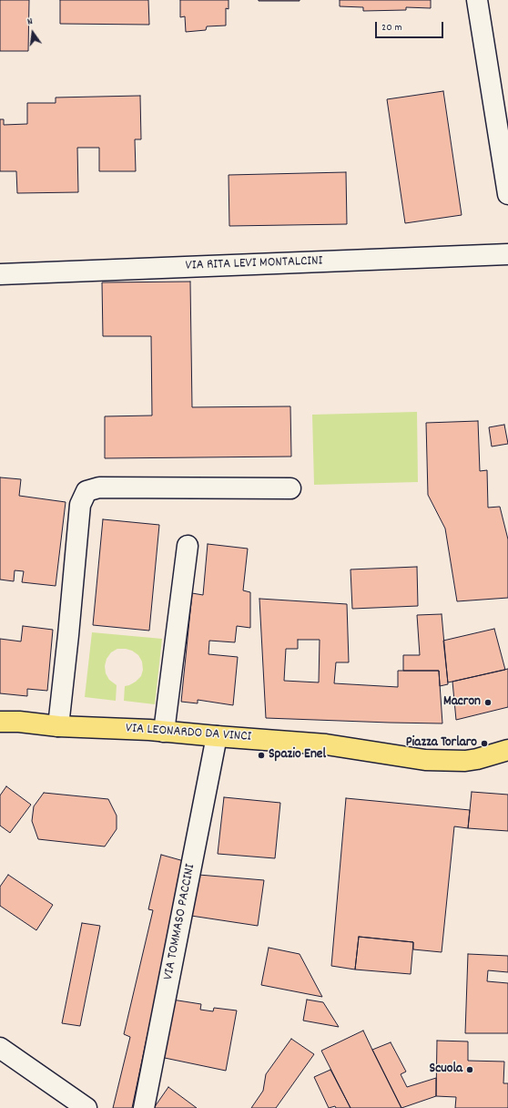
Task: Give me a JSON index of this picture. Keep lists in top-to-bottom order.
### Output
{
  "streets": {
    "main road": ["VIA LEONARDO DA VINCI"],
    "street": ["VIA RITA LEVI MONTALCINI", "VIA TOMMASO PACCINI"]
  },
  "crossings": [
    ["VIA LEONARDO DA VINCI", "VIA TOMMASO PACCINI"]
  ],
  "places": [
    "Macron",
    "Piazza Torlaro",
    "Spazio Enel",
    "Scuola"
  ],
  "scale_bar": "20 m",
  "north": "top"
}
